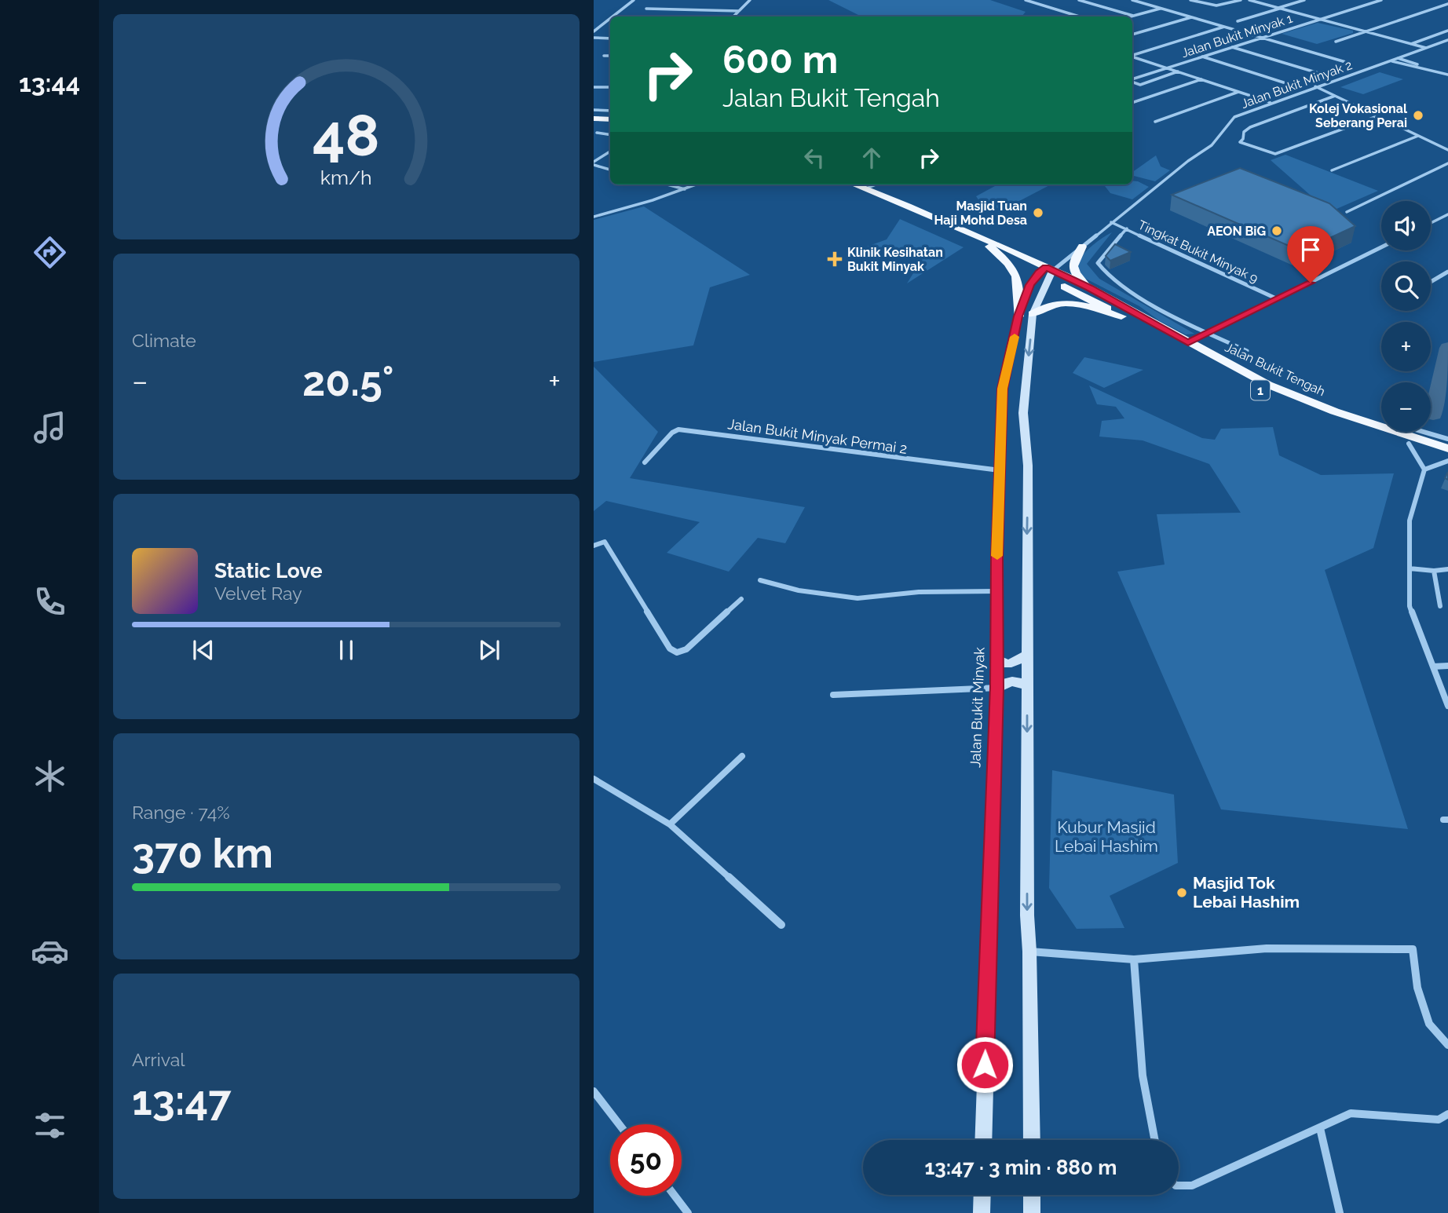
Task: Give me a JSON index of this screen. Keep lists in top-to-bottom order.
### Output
{
  "streets": {
    "highway": ["Jalan Bukit Tengah", "1"],
    "main road": ["Jalan Bukit Minyak"],
    "street": [
      "Jalan Bukit Minyak 1",
      "Jalan Bukit Minyak 2",
      "Tingkat Bukit Minyak 9",
      "Jalan Bukit Minyak Permai 2"
    ]
  },
  "crossings": [
    ["Jalan Bukit Minyak 2", "Tingkat Bukit Minyak 9"],
    ["Jalan Bukit Minyak 2", "Jalan Bukit Tengah"],
    ["Jalan Bukit Minyak 2", "Jalan Bukit Minyak"],
    ["Jalan Bukit Tengah", "1"],
    ["Jalan Bukit Tengah", "Jalan Bukit Minyak"],
    ["Jalan Bukit Minyak Permai 2", "Jalan Bukit Minyak"]
  ],
  "parks": ["Kubur Masjid Lebai Hashim"],
  "places": {
    "other": [
      "Kolej Vokasional Seberang Perai",
      "Masjid Tuan Haji Mohd Desa",
      "AEON BiG",
      "Masjid Tok Lebai Hashim"
    ],
    "health": ["Klinik Kesihatan Bukit Minyak"]
  },
  "page": {
    "tabs": "13:44",
    "turn": ["600 m", "Jalan Bukit Tengah"],
    "map_buttons": ["+", "−"],
    "tile": [
      "Climate",
      ["Range · 74%", "370 km"],
      ["Arrival", "13:47"]
    ],
    "heat": ["−", "20.5°", "+"],
    "song": ["Static Love", "Velvet Ray"],
    "limit": "50",
    "trip": "13:47 · 3 min · 880 m",
    "gauge": ["48", "km/h"]
  }
}
